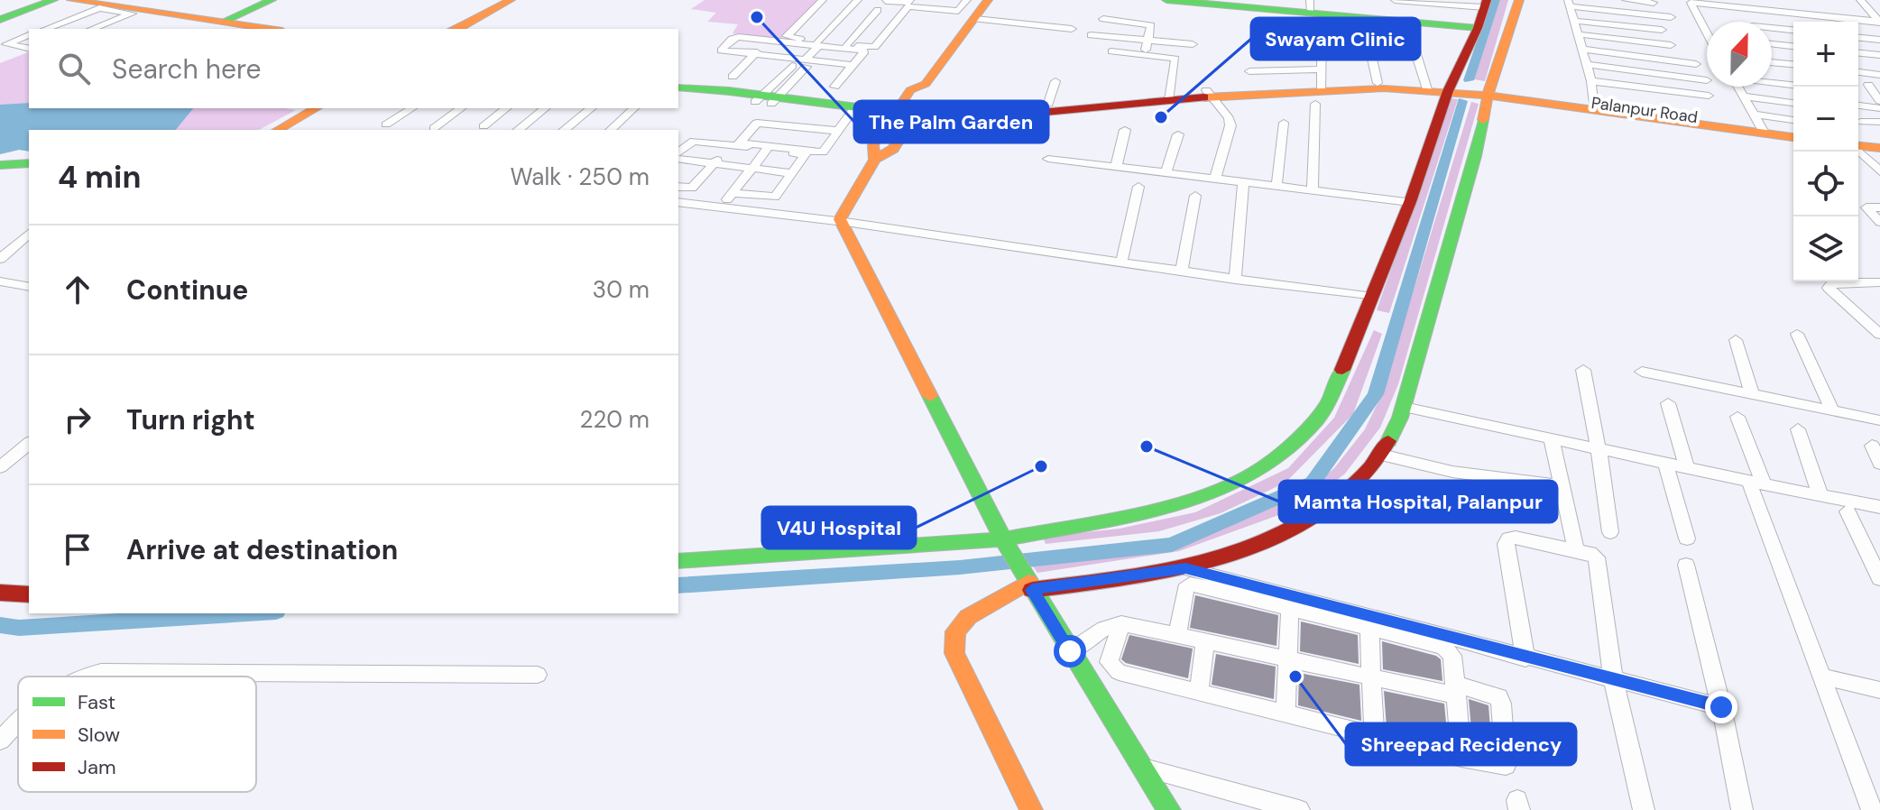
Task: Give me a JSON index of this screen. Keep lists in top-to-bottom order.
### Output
{
  "streets": {
    "street": ["Palanpur Road"]
  },
  "places": [
    "The Palm Garden",
    "Swayam Clinic",
    "Mamta Hospital, Palanpur",
    "V4U Hospital",
    "Shreepad Recidency"
  ],
  "legend": ["Fast", "Slow", "Jam"],
  "north": "top",
  "page": {
    "map_buttons": ["+", "−"],
    "search": "Search here",
    "heading": ["4 min", "Walk · 250 m"],
    "list": [
      ["Continue", "30 m"],
      ["Turn right", "220 m"],
      "Arrive at destination"
    ]
  }
}
